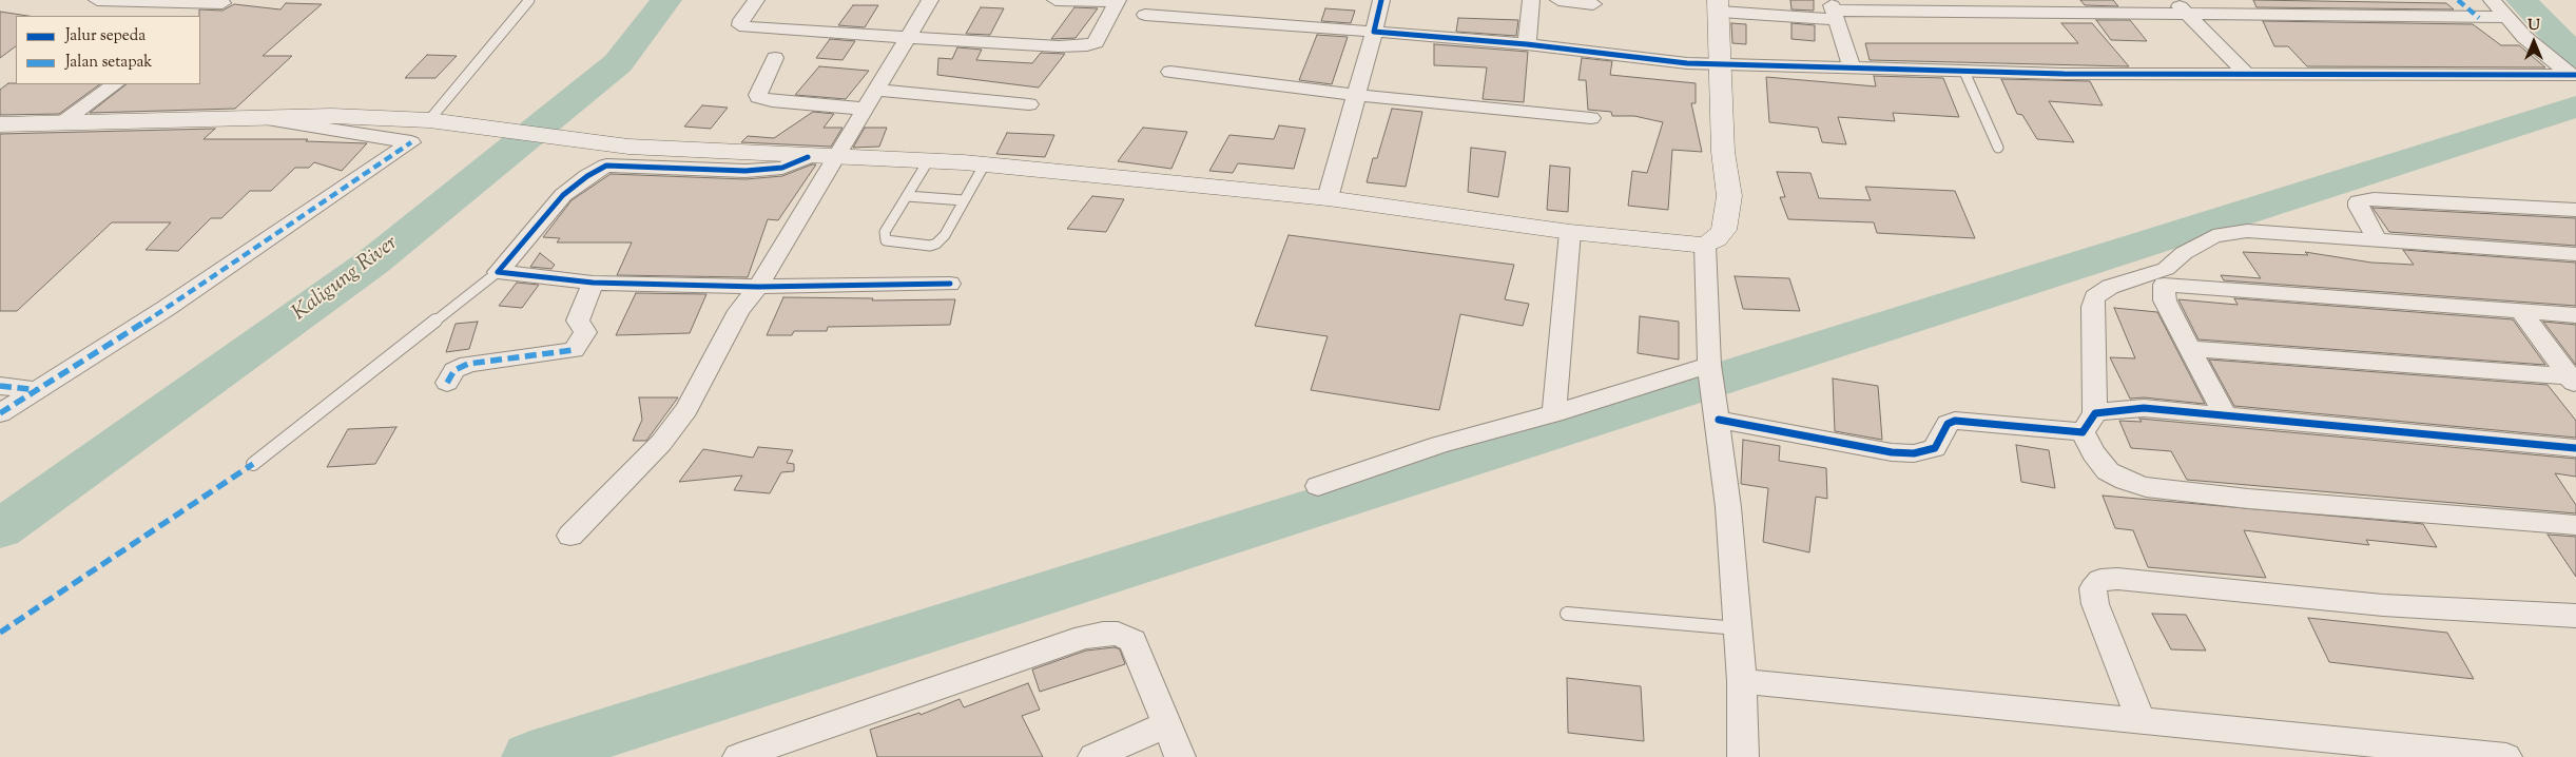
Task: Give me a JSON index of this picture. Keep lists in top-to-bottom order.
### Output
{
  "water": ["Kaligung River"],
  "legend": ["Jalur sepeda", "Jalan setapak"],
  "north": "top"
}
